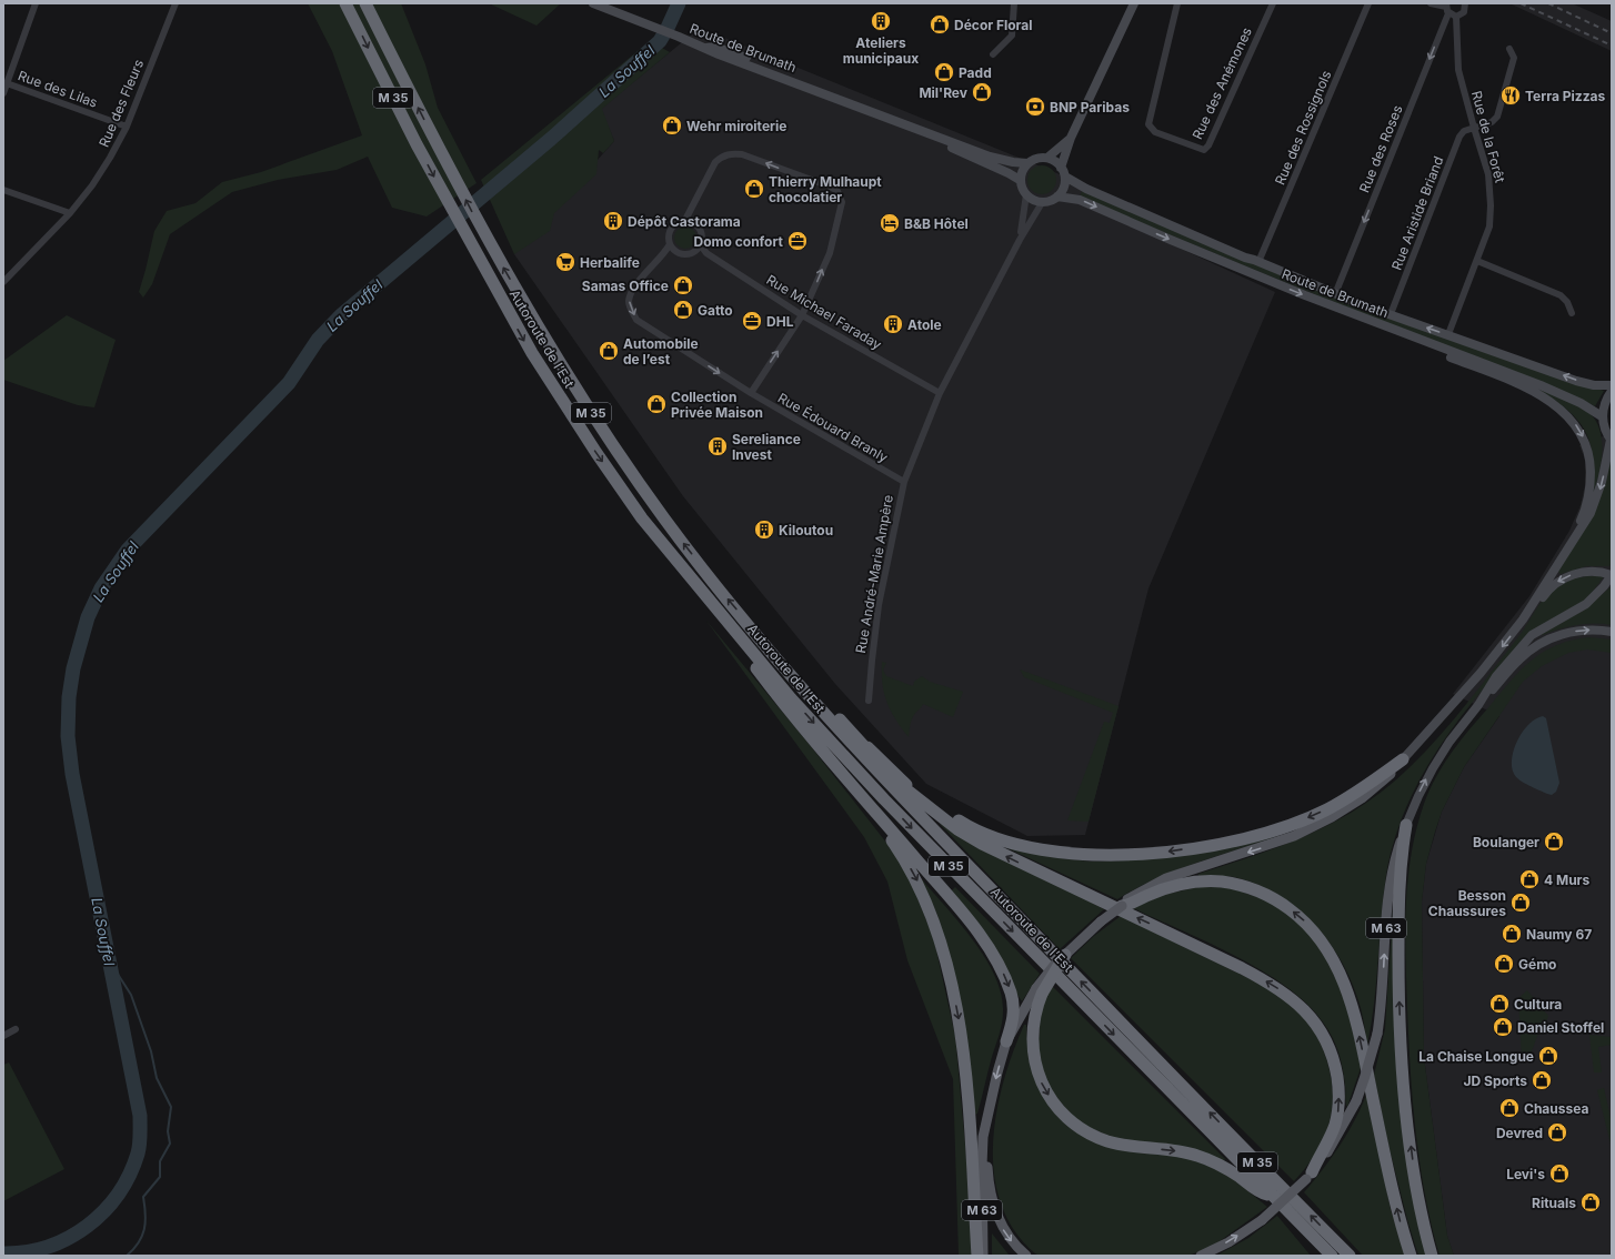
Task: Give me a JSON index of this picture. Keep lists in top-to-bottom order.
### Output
{
  "streets": {
    "highway": ["M 35", "Autoroute de l’Est"],
    "main road": ["Route de Brumath", "M 63"],
    "street": [
      "Rue des Anémones",
      "Rue des Lilas",
      "Rue des Fleurs",
      "Rue des Rossignols",
      "Rue de la Forêt",
      "Rue des Roses",
      "Rue Aristide Briand",
      "Rue Michael Faraday",
      "Rue Édouard Branly",
      "Rue André-Marie Ampère"
    ]
  },
  "crossings": [
    ["Route de Brumath", "Rue des Rossignols"],
    ["Route de Brumath", "Rue de la Forêt"],
    ["Route de Brumath", "Rue des Roses"],
    ["Route de Brumath", "Rue Aristide Briand"],
    ["Route de Brumath", "Rue André-Marie Ampère"],
    ["Rue des Lilas", "Rue des Fleurs"],
    ["Rue de la Forêt", "Rue Aristide Briand"],
    ["Rue Michael Faraday", "Rue Édouard Branly"],
    ["Rue Michael Faraday", "Rue André-Marie Ampère"],
    ["Rue Édouard Branly", "Rue André-Marie Ampère"]
  ],
  "one_way": ["Rue des Roses"],
  "water": ["La Souffel"],
  "places": {
    "building": [
      "Ateliers municipaux",
      "Dépôt Castorama",
      "Atole",
      "Sereliance Invest",
      "Kiloutou"
    ],
    "shop": [
      "Décor Floral",
      "Padd",
      "Mil'Rev",
      "Wehr miroiterie",
      "Thierry Mulhaupt chocolatier",
      "Samas Office",
      "Gatto",
      "Automobile de l’est",
      "Collection Privée Maison",
      "Boulanger",
      "4 Murs",
      "Besson Chaussures",
      "Naumy 67",
      "Gémo",
      "Cultura",
      "Daniel Stoffel",
      "La Chaise Longue",
      "JD Sports",
      "Chaussea",
      "Devred",
      "Levi's",
      "Rituals"
    ],
    "restaurant": ["Terra Pizzas"],
    "bank": ["BNP Paribas"],
    "hotel": ["B&B Hôtel"],
    "office": ["Domo confort", "DHL"],
    "supermarket": ["Herbalife"]
  }
}
